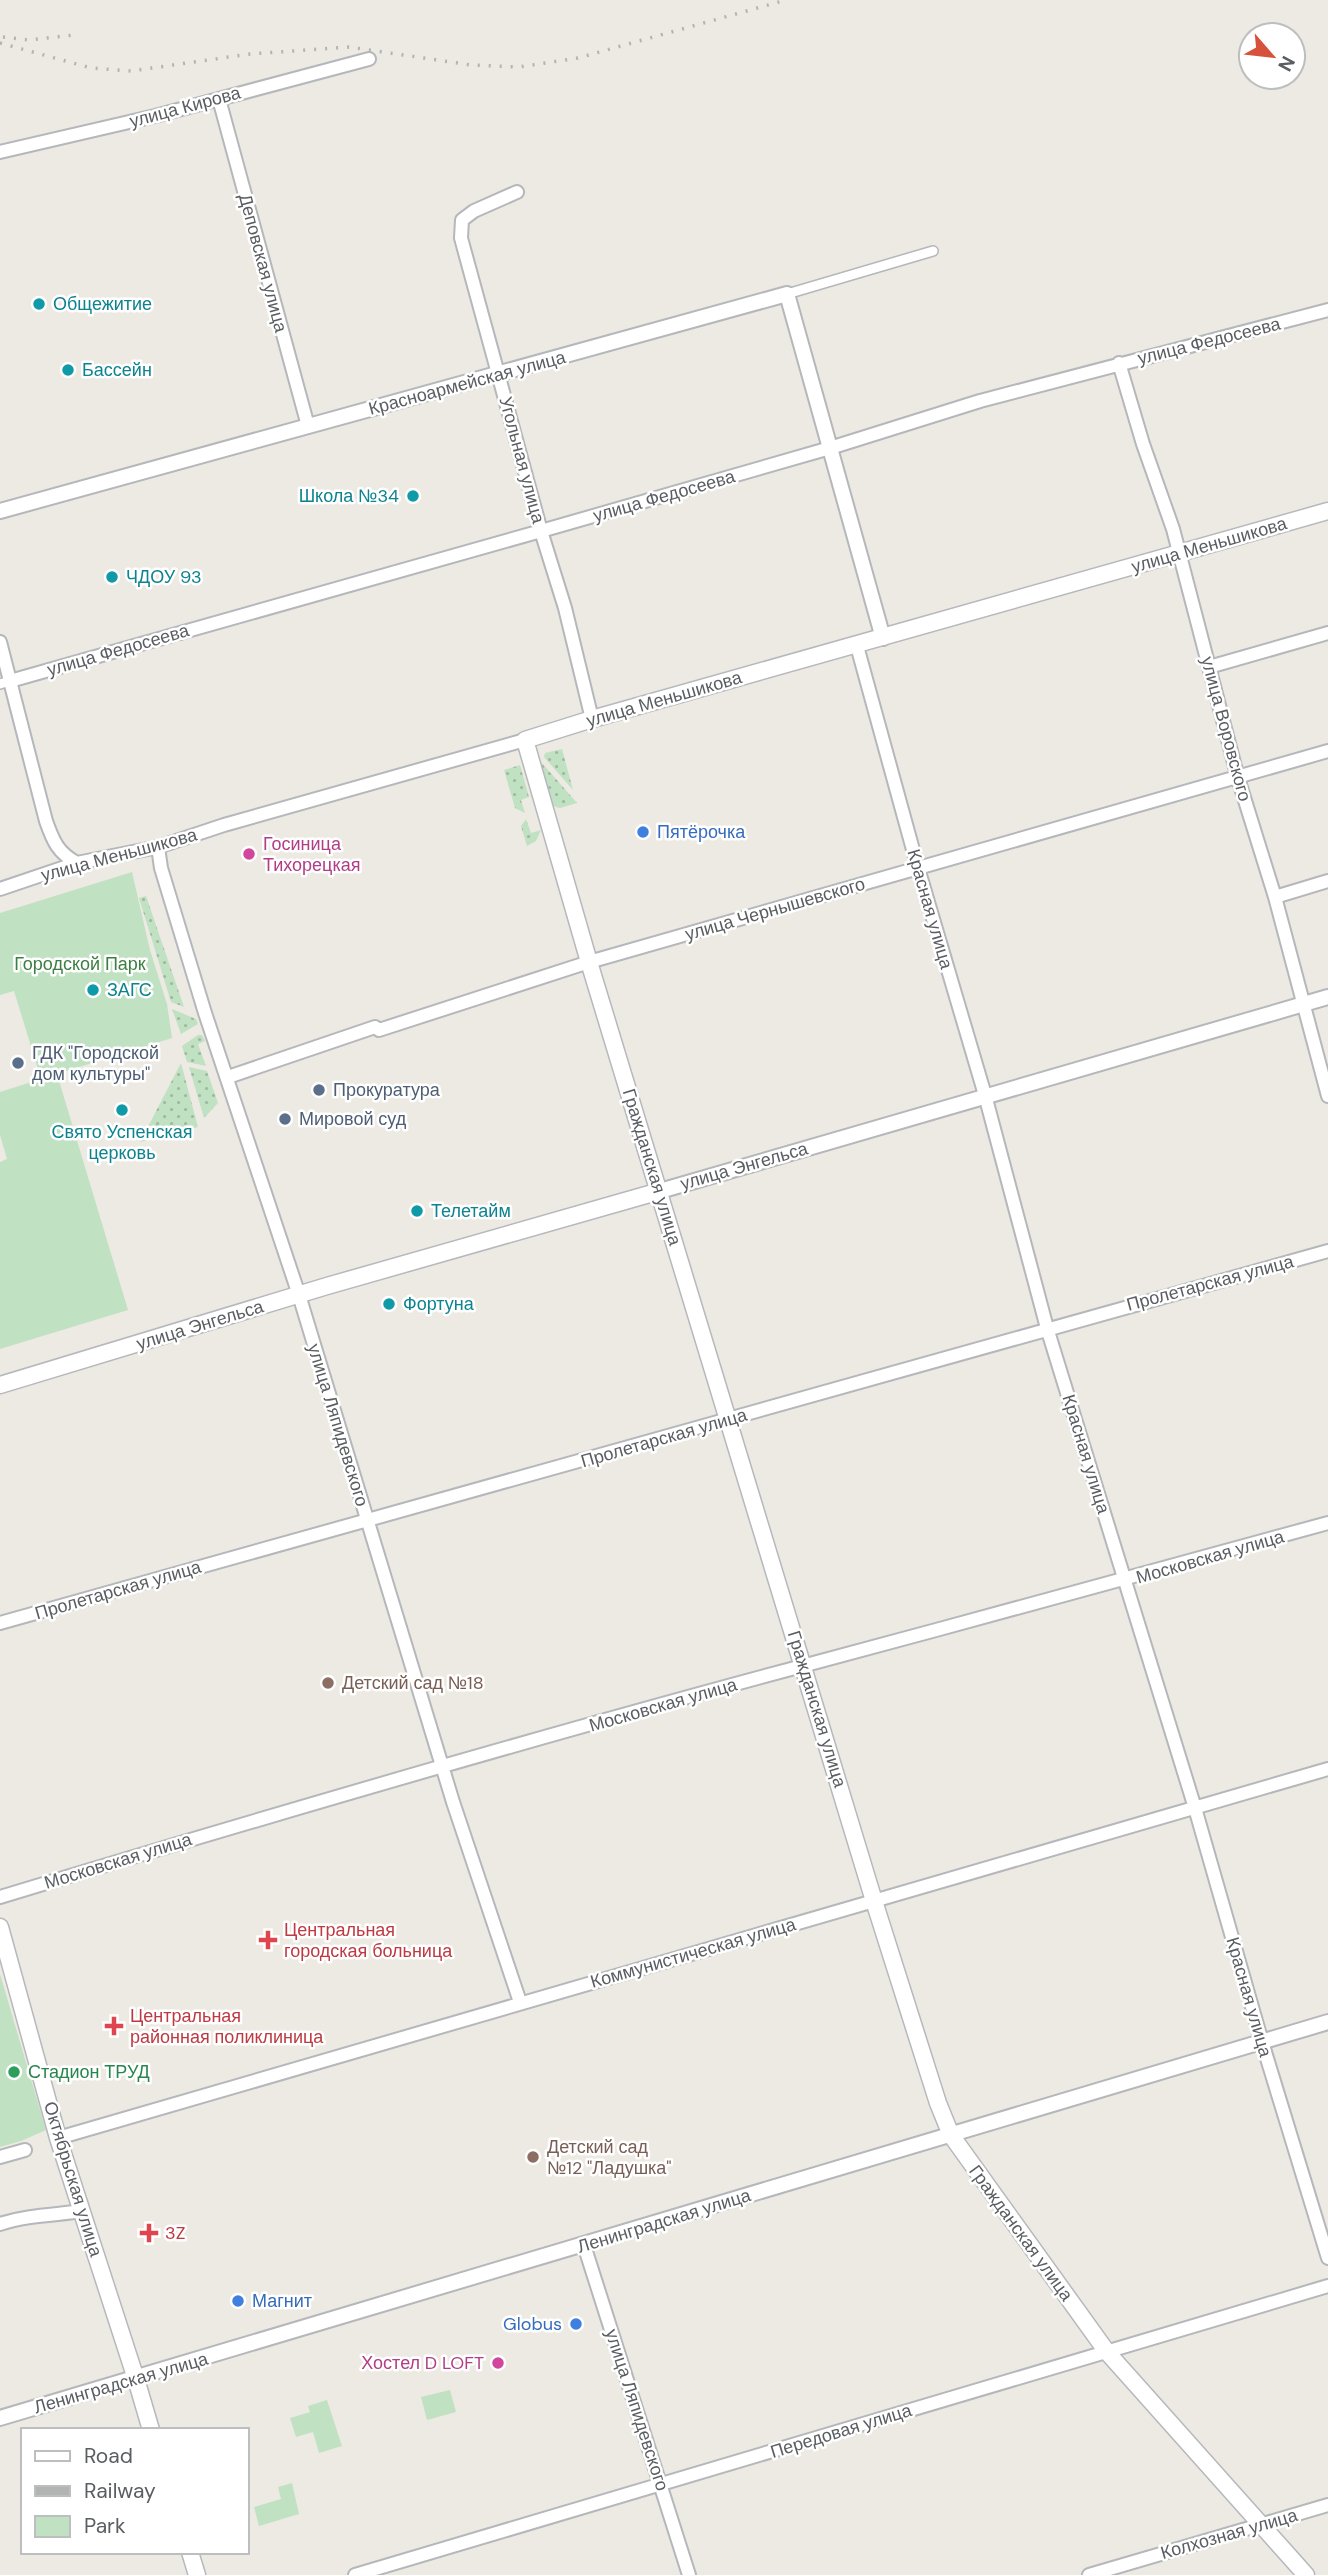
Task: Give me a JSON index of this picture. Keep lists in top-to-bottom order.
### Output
{
  "streets": {
    "main road": [
      "улица Меньшикова",
      "улица Энгельса",
      "Гражданская улица",
      "Октябрьская улица"
    ],
    "street": [
      "улица Кирова",
      "Деповская улица",
      "улица Федосеева",
      "Красноармейская улица",
      "Угольная улица",
      "улица Воровского",
      "улица Чернышевского",
      "Красная улица",
      "Пролетарская улица",
      "улица Ляпидевского",
      "Московская улица",
      "Коммунистическая улица",
      "Ленинградская улица",
      "Передовая улица",
      "Колхозная улица"
    ]
  },
  "crossings": [
    ["улица Кирова", "Деповская улица"],
    ["Деповская улица", "Красноармейская улица"],
    ["улица Федосеева", "Угольная улица"],
    ["улица Федосеева", "улица Воровского"],
    ["Красноармейская улица", "Угольная улица"],
    ["Угольная улица", "улица Меньшикова"],
    ["улица Меньшикова", "улица Воровского"],
    ["улица Меньшикова", "Красная улица"],
    ["улица Меньшикова", "Гражданская улица"],
    ["улица Меньшикова", "улица Ляпидевского"],
    ["улица Воровского", "улица Чернышевского"],
    ["улица Воровского", "улица Энгельса"],
    ["улица Чернышевского", "Красная улица"],
    ["улица Чернышевского", "Гражданская улица"],
    ["улица Чернышевского", "улица Ляпидевского"],
    ["Красная улица", "улица Энгельса"],
    ["Красная улица", "Пролетарская улица"],
    ["Красная улица", "Московская улица"],
    ["Красная улица", "Коммунистическая улица"],
    ["Красная улица", "Ленинградская улица"],
    ["улица Энгельса", "Гражданская улица"],
    ["улица Энгельса", "улица Ляпидевского"],
    ["Гражданская улица", "Пролетарская улица"],
    ["Гражданская улица", "Московская улица"],
    ["Гражданская улица", "Коммунистическая улица"],
    ["Гражданская улица", "Ленинградская улица"],
    ["Гражданская улица", "Передовая улица"],
    ["Гражданская улица", "Колхозная улица"],
    ["Пролетарская улица", "улица Ляпидевского"],
    ["улица Ляпидевского", "Московская улица"],
    ["улица Ляпидевского", "Коммунистическая улица"],
    ["улица Ляпидевского", "Ленинградская улица"],
    ["улица Ляпидевского", "Передовая улица"],
    ["Коммунистическая улица", "Октябрьская улица"],
    ["Октябрьская улица", "Ленинградская улица"]
  ],
  "parks": ["Городской Парк"],
  "places": {
    "other": [
      "Общежитие",
      "Бассейн",
      "Школа №34",
      "ЧДОУ 93",
      "Пятёрочка",
      "Госиница Тихорецкая",
      "ЗАГС",
      "ГДК \"Городской дом культуры\"",
      "Прокуратура",
      "Свято Успенская церковь",
      "Мировой суд",
      "Телетайм",
      "Фортуна",
      "Детский сад №18",
      "Стадион ТРУД",
      "Детский сад №12 \"Ладушка\"",
      "Магнит",
      "Globus",
      "Хостел D LOFT"
    ],
    "health": ["Центральная городская больница", "Центральная районная поликлиница", "3Z"]
  },
  "legend": ["Road", "Railway", "Park"],
  "north": "bottom right"
}
